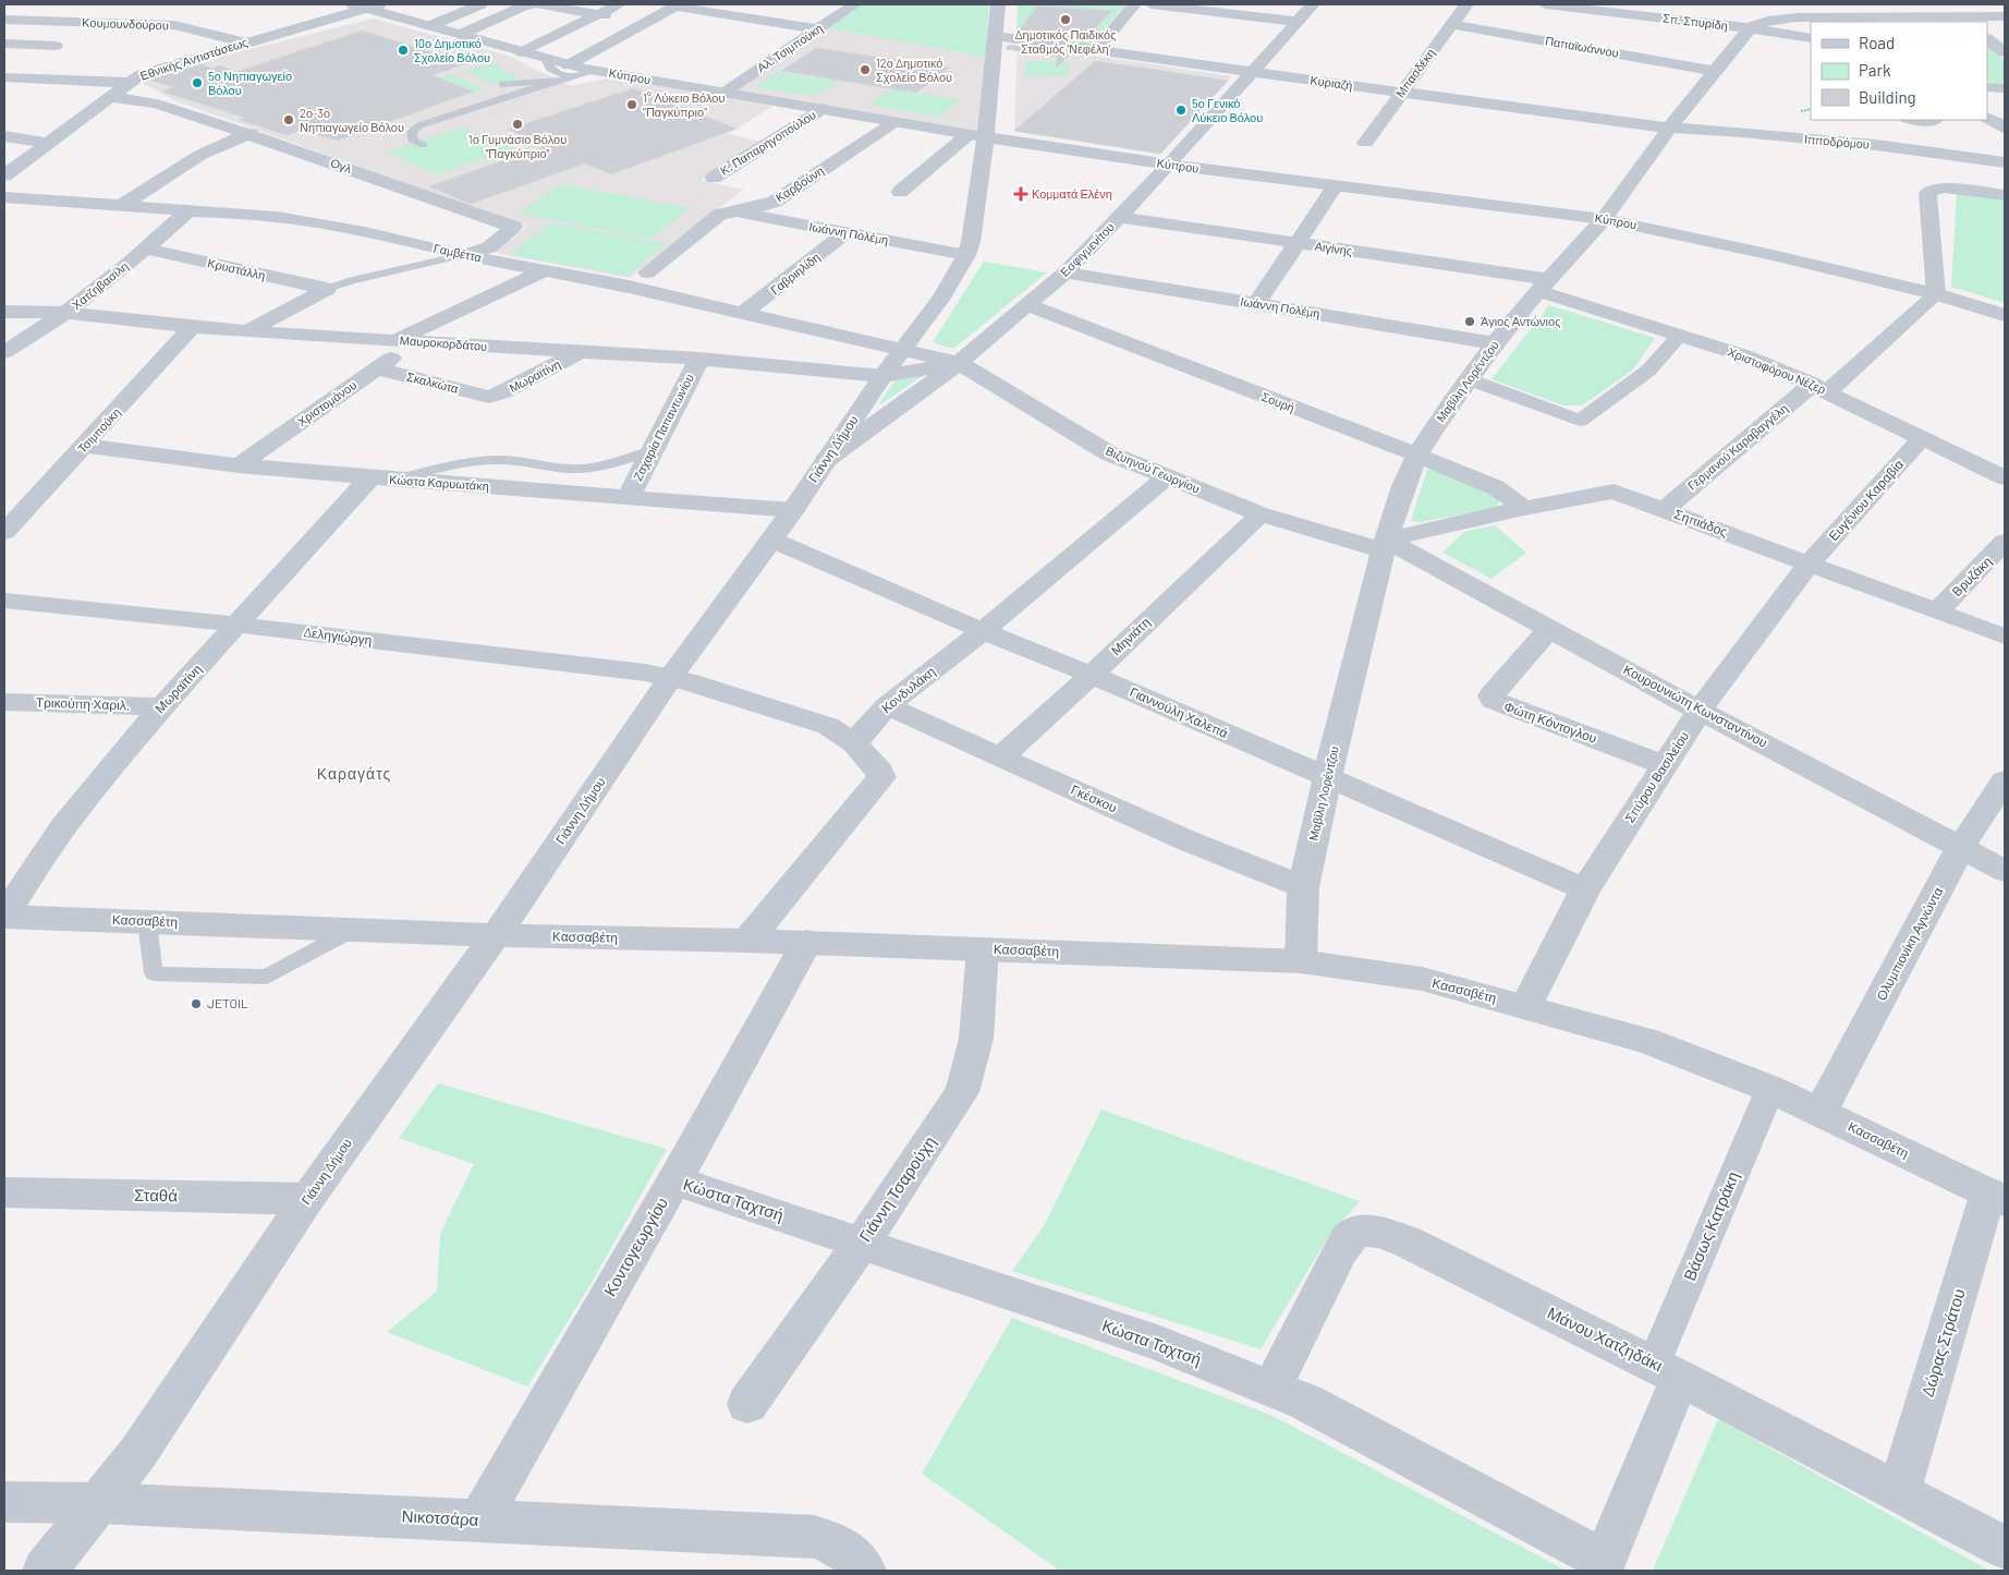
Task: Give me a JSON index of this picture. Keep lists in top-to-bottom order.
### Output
{
  "streets": {
    "street": [
      "Σπ. Σπυρίδη",
      "Κουμουνδούρου",
      "Παπαϊωάννου",
      "Αλ. Τσιμπούκη",
      "Εθνικής Αντιστάσεως",
      "Μπασδέκη",
      "Κύπρου",
      "Κυριαζή",
      "Ιπποδρόμου",
      "Κ. Παπαρηγοπούλου",
      "Ογλ",
      "Καρβούνη",
      "Ιωάννη Πολέμη",
      "Αιγίνης",
      "Εσφιγμενίτου",
      "Γαμβέττα",
      "Κρυστάλλη",
      "Γαβριηλίδη",
      "Χατζηβασίλη",
      "Μαυροκορδάτου",
      "Χριστοφόρου Νέζερ",
      "Μωραϊτίνη",
      "Μαβίλη Λορέντζου",
      "Σκαλκώτα",
      "Σουρή",
      "Χριστομάνου",
      "Ζαχαρία Παπαντωνίου",
      "Τσιμπούκη",
      "Γερμανού Καραβαγγέλη",
      "Γιάννη Δήμου",
      "Βιζυηνού Γεωργίου",
      "Κώστα Καρυωτάκη",
      "Ευγένιου Καραβία",
      "Σηπιάδος",
      "Βρυζάκη",
      "Δεληγιώργη",
      "Μηνιάτη",
      "Κονδυλάκη",
      "Τρικούπη Χαριλ.",
      "Κουρουνιώτη Κωνσταντίνου",
      "Γιαννούλη Χαλεπά",
      "Φώτη Κόντογλου",
      "Σπύρου Βασιλείου",
      "Γκέσκου",
      "Κασσαβέτη",
      "Ολυμπιονίκη Αγνώντα",
      "Γιάννη Τσαρούχη",
      "Σταθά",
      "Κώστα Ταχτσή",
      "Βάσως Κατράκη",
      "Κοντογεωργίου",
      "Μάνου Χατζηδάκι",
      "Δώρας Στράτου",
      "Νικοτσάρα"
    ]
  },
  "crossings": [
    ["Σπ. Σπυρίδη", "Μαβίλη Λορέντζου"],
    ["Κουμουνδούρου", "Εθνικής Αντιστάσεως"],
    ["Παπαϊωάννου", "Μπασδέκη"],
    ["Παπαϊωάννου", "Μαβίλη Λορέντζου"],
    ["Αλ. Τσιμπούκη", "Κύπρου"],
    ["Εθνικής Αντιστάσεως", "Κύπρου"],
    ["Εθνικής Αντιστάσεως", "Ογλ"],
    ["Μπασδέκη", "Κυριαζή"],
    ["Κύπρου", "Κ. Παπαρηγοπούλου"],
    ["Κύπρου", "Καρβούνη"],
    ["Κύπρου", "Εσφιγμενίτου"],
    ["Κύπρου", "Μαβίλη Λορέντζου"],
    ["Κύπρου", "Γερμανού Καραβαγγέλη"],
    ["Κύπρου", "Γιάννη Δήμου"],
    ["Κυριαζή", "Ιπποδρόμου"],
    ["Κυριαζή", "Εσφιγμενίτου"],
    ["Κυριαζή", "Μαβίλη Λορέντζου"],
    ["Κυριαζή", "Γιάννη Δήμου"],
    ["Ιπποδρόμου", "Μαβίλη Λορέντζου"],
    ["Ογλ", "Γαμβέττα"],
    ["Καρβούνη", "Ιωάννη Πολέμη"],
    ["Ιωάννη Πολέμη", "Εσφιγμενίτου"],
    ["Ιωάννη Πολέμη", "Γαβριηλίδη"],
    ["Ιωάννη Πολέμη", "Μαβίλη Λορέντζου"],
    ["Ιωάννη Πολέμη", "Γιάννη Δήμου"],
    ["Αιγίνης", "Εσφιγμενίτου"],
    ["Αιγίνης", "Χριστοφόρου Νέζερ"],
    ["Αιγίνης", "Μαβίλη Λορέντζου"],
    ["Εσφιγμενίτου", "Μαυροκορδάτου"],
    ["Εσφιγμενίτου", "Σουρή"],
    ["Εσφιγμενίτου", "Γιάννη Δήμου"],
    ["Εσφιγμενίτου", "Βιζυηνού Γεωργίου"],
    ["Γαμβέττα", "Γαβριηλίδη"],
    ["Γαμβέττα", "Χατζηβασίλη"],
    ["Γαμβέττα", "Χριστομάνου"],
    ["Γαμβέττα", "Γιάννη Δήμου"],
    ["Γαμβέττα", "Βιζυηνού Γεωργίου"],
    ["Κρυστάλλη", "Χατζηβασίλη"],
    ["Χατζηβασίλη", "Μαυροκορδάτου"],
    ["Μαυροκορδάτου", "Μωραϊτίνη"],
    ["Μαυροκορδάτου", "Χριστομάνου"],
    ["Μαυροκορδάτου", "Ζαχαρία Παπαντωνίου"],
    ["Μαυροκορδάτου", "Τσιμπούκη"],
    ["Μαυροκορδάτου", "Γιάννη Δήμου"],
    ["Μαυροκορδάτου", "Βιζυηνού Γεωργίου"],
    ["Χριστοφόρου Νέζερ", "Μαβίλη Λορέντζου"],
    ["Χριστοφόρου Νέζερ", "Γερμανού Καραβαγγέλη"],
    ["Χριστοφόρου Νέζερ", "Ευγένιου Καραβία"],
    ["Μωραϊτίνη", "Σκαλκώτα"],
    ["Μωραϊτίνη", "Κώστα Καρυωτάκη"],
    ["Μωραϊτίνη", "Δεληγιώργη"],
    ["Μωραϊτίνη", "Τρικούπη Χαριλ."],
    ["Μωραϊτίνη", "Κασσαβέτη"],
    ["Μαβίλη Λορέντζου", "Σουρή"],
    ["Μαβίλη Λορέντζου", "Βιζυηνού Γεωργίου"],
    ["Μαβίλη Λορέντζου", "Σηπιάδος"],
    ["Μαβίλη Λορέντζου", "Κουρουνιώτη Κωνσταντίνου"],
    ["Μαβίλη Λορέντζου", "Γιαννούλη Χαλεπά"],
    ["Μαβίλη Λορέντζου", "Γκέσκου"],
    ["Μαβίλη Λορέντζου", "Κασσαβέτη"],
    ["Σκαλκώτα", "Χριστομάνου"],
    ["Σουρή", "Σηπιάδος"],
    ["Χριστομάνου", "Κώστα Καρυωτάκη"],
    ["Ζαχαρία Παπαντωνίου", "Κώστα Καρυωτάκη"],
    ["Τσιμπούκη", "Κώστα Καρυωτάκη"],
    ["Γερμανού Καραβαγγέλη", "Σηπιάδος"],
    ["Γιάννη Δήμου", "Βιζυηνού Γεωργίου"],
    ["Γιάννη Δήμου", "Κώστα Καρυωτάκη"],
    ["Γιάννη Δήμου", "Δεληγιώργη"],
    ["Γιάννη Δήμου", "Γιαννούλη Χαλεπά"],
    ["Γιάννη Δήμου", "Κασσαβέτη"],
    ["Γιάννη Δήμου", "Σταθά"],
    ["Γιάννη Δήμου", "Νικοτσάρα"],
    ["Βιζυηνού Γεωργίου", "Σηπιάδος"],
    ["Βιζυηνού Γεωργίου", "Μηνιάτη"],
    ["Βιζυηνού Γεωργίου", "Κονδυλάκη"],
    ["Βιζυηνού Γεωργίου", "Κουρουνιώτη Κωνσταντίνου"],
    ["Ευγένιου Καραβία", "Σηπιάδος"],
    ["Ευγένιου Καραβία", "Σπύρου Βασιλείου"],
    ["Σηπιάδος", "Βρυζάκη"],
    ["Σηπιάδος", "Κουρουνιώτη Κωνσταντίνου"],
    ["Σηπιάδος", "Σπύρου Βασιλείου"],
    ["Μηνιάτη", "Γιαννούλη Χαλεπά"],
    ["Μηνιάτη", "Γκέσκου"],
    ["Κονδυλάκη", "Γιαννούλη Χαλεπά"],
    ["Κονδυλάκη", "Γκέσκου"],
    ["Κουρουνιώτη Κωνσταντίνου", "Φώτη Κόντογλου"],
    ["Κουρουνιώτη Κωνσταντίνου", "Σπύρου Βασιλείου"],
    ["Κουρουνιώτη Κωνσταντίνου", "Ολυμπιονίκη Αγνώντα"],
    ["Γιαννούλη Χαλεπά", "Σπύρου Βασιλείου"],
    ["Φώτη Κόντογλου", "Σπύρου Βασιλείου"],
    ["Σπύρου Βασιλείου", "Κασσαβέτη"],
    ["Κασσαβέτη", "Ολυμπιονίκη Αγνώντα"],
    ["Κασσαβέτη", "Γιάννη Τσαρούχη"],
    ["Κασσαβέτη", "Βάσως Κατράκη"],
    ["Κασσαβέτη", "Κοντογεωργίου"],
    ["Κασσαβέτη", "Δώρας Στράτου"],
    ["Γιάννη Τσαρούχη", "Κώστα Ταχτσή"],
    ["Κώστα Ταχτσή", "Βάσως Κατράκη"],
    ["Κώστα Ταχτσή", "Κοντογεωργίου"],
    ["Κώστα Ταχτσή", "Μάνου Χατζηδάκι"],
    ["Βάσως Κατράκη", "Μάνου Χατζηδάκι"],
    ["Κοντογεωργίου", "Νικοτσάρα"],
    ["Μάνου Χατζηδάκι", "Δώρας Στράτου"]
  ],
  "districts": ["Καραγάτς"],
  "places": {
    "other": [
      "Δημοτικός Παιδικός Σταθμός 'Νεφέλη'",
      "10ο Δημοτικό Σχολείο Βόλου",
      "12ο Δημοτικό Σχολείο Βόλου",
      "5ο Νηπιαγωγείο Βόλου",
      "1° Λύκειο Βόλου \"Παγκύπριο\"",
      "5ο Γενικό Λύκειο Βόλου",
      "2ο-3ο Νηπιαγωγείο Βόλου",
      "1ο Γυμνάσιο Βόλου ''Παγκύπριο''",
      "Άγιος Αντώνιος",
      "JETOIL"
    ],
    "health": ["Κομματά Ελένη"]
  },
  "legend": ["Road", "Park", "Building"]
}
